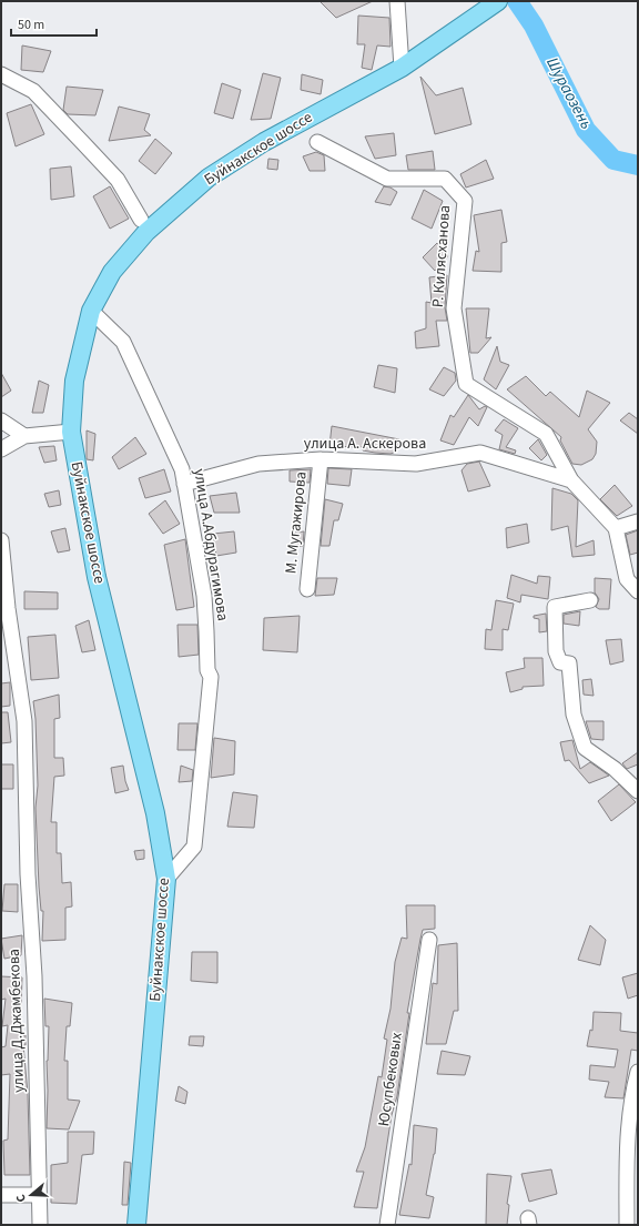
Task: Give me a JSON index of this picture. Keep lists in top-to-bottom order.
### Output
{
  "streets": {
    "main road": ["Буйнакское шоссе"],
    "street": [
      "Р. Килясханова",
      "улица А. Аскерова",
      "М. Мугажирова",
      "улица А.Абдурагимова",
      "улица Д.Джамбекова",
      "Юсупбековых"
    ]
  },
  "crossings": [
    ["Буйнакское шоссе", "улица А.Абдурагимова"],
    ["Р. Килясханова", "улица А. Аскерова"],
    ["улица А. Аскерова", "М. Мугажирова"],
    ["улица А. Аскерова", "улица А.Абдурагимова"]
  ],
  "water": ["Шураозень"],
  "scale_bar": "50 m",
  "north": "left"
}
